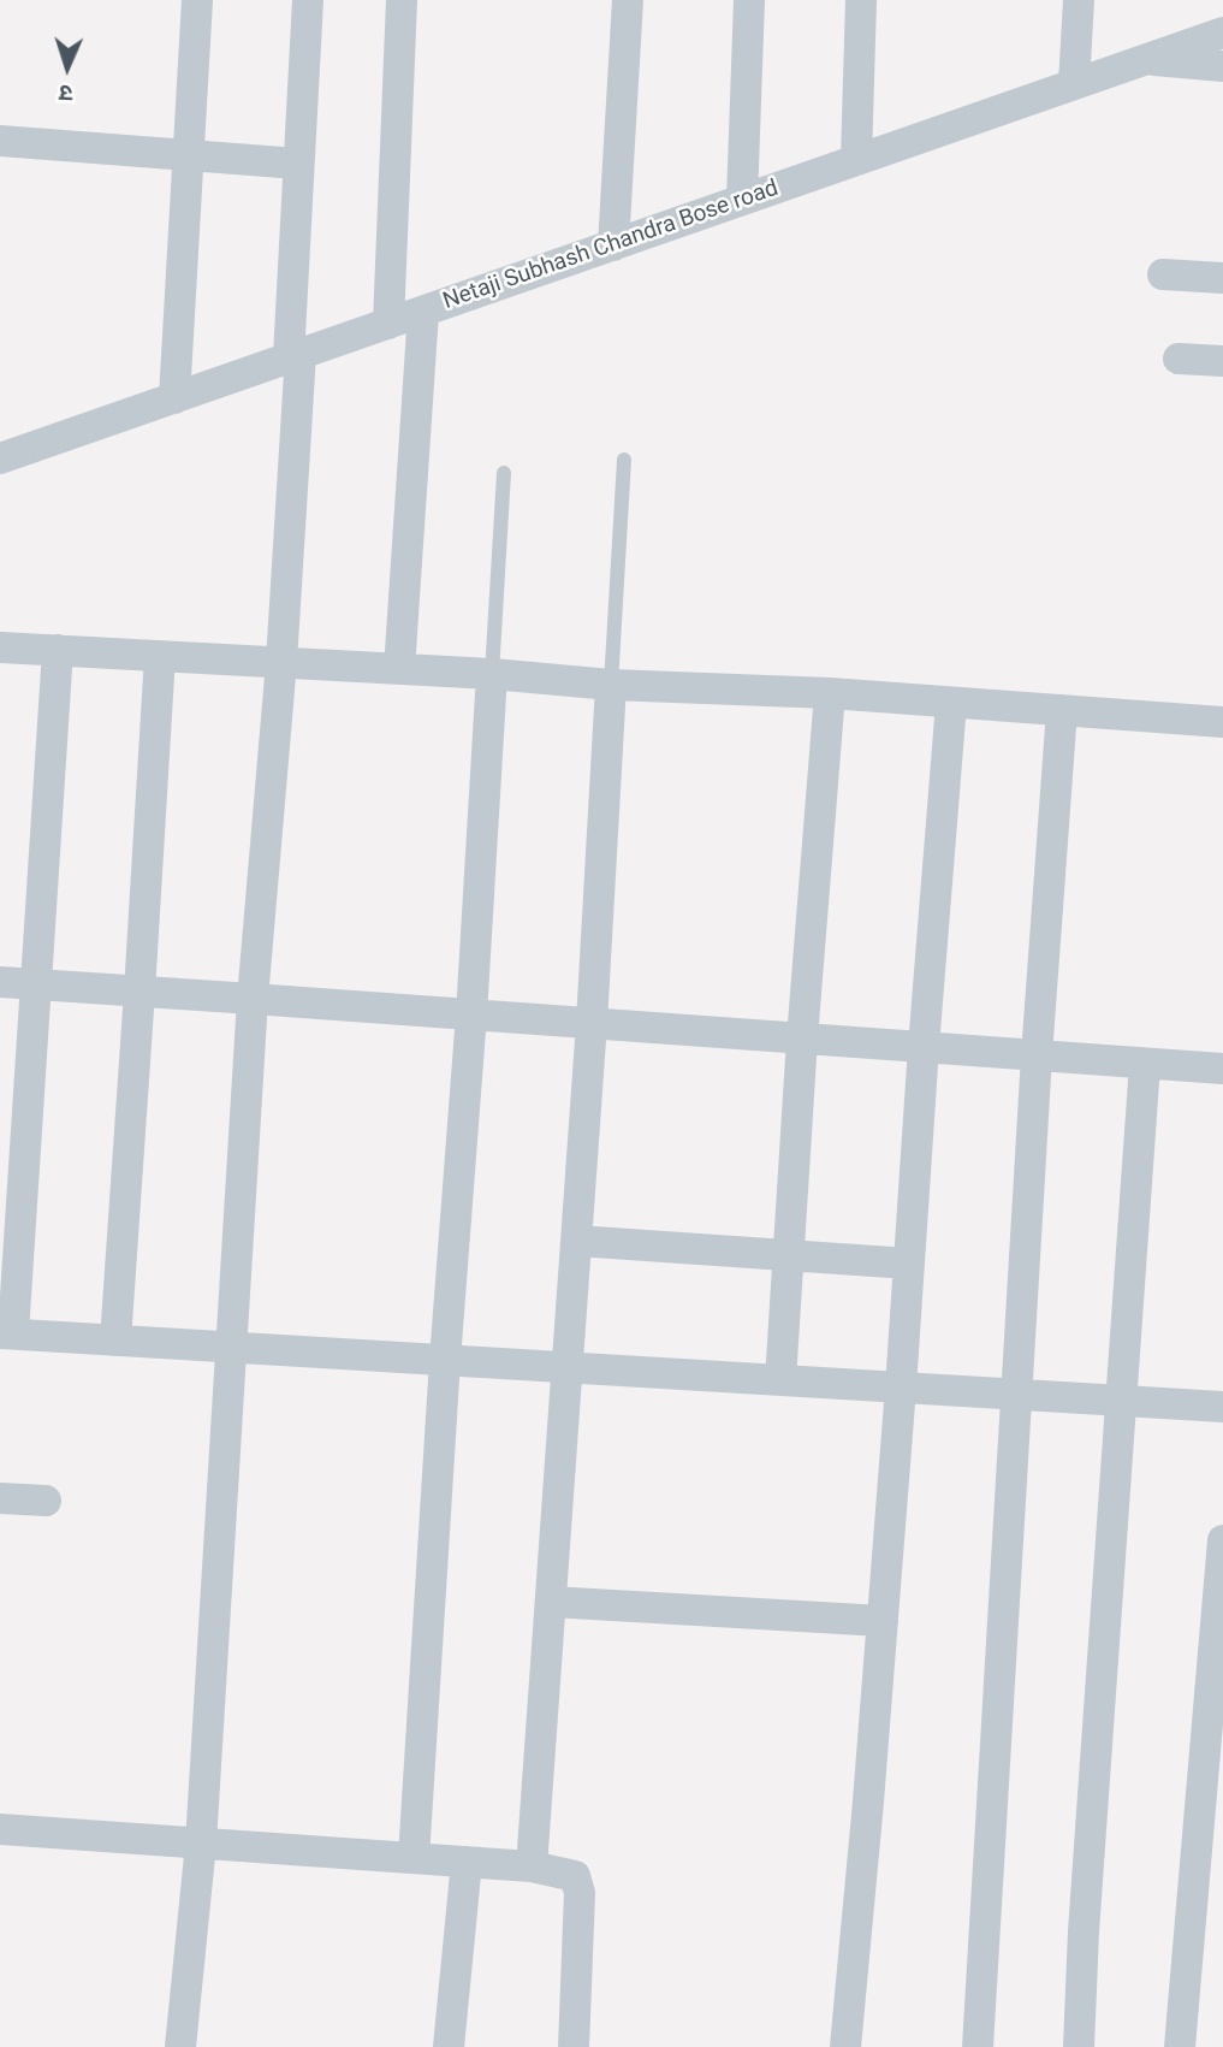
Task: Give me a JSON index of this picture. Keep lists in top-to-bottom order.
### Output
{
  "streets": {
    "street": ["Netaji Subhash Chandra Bose road"]
  },
  "north": "bottom"
}
